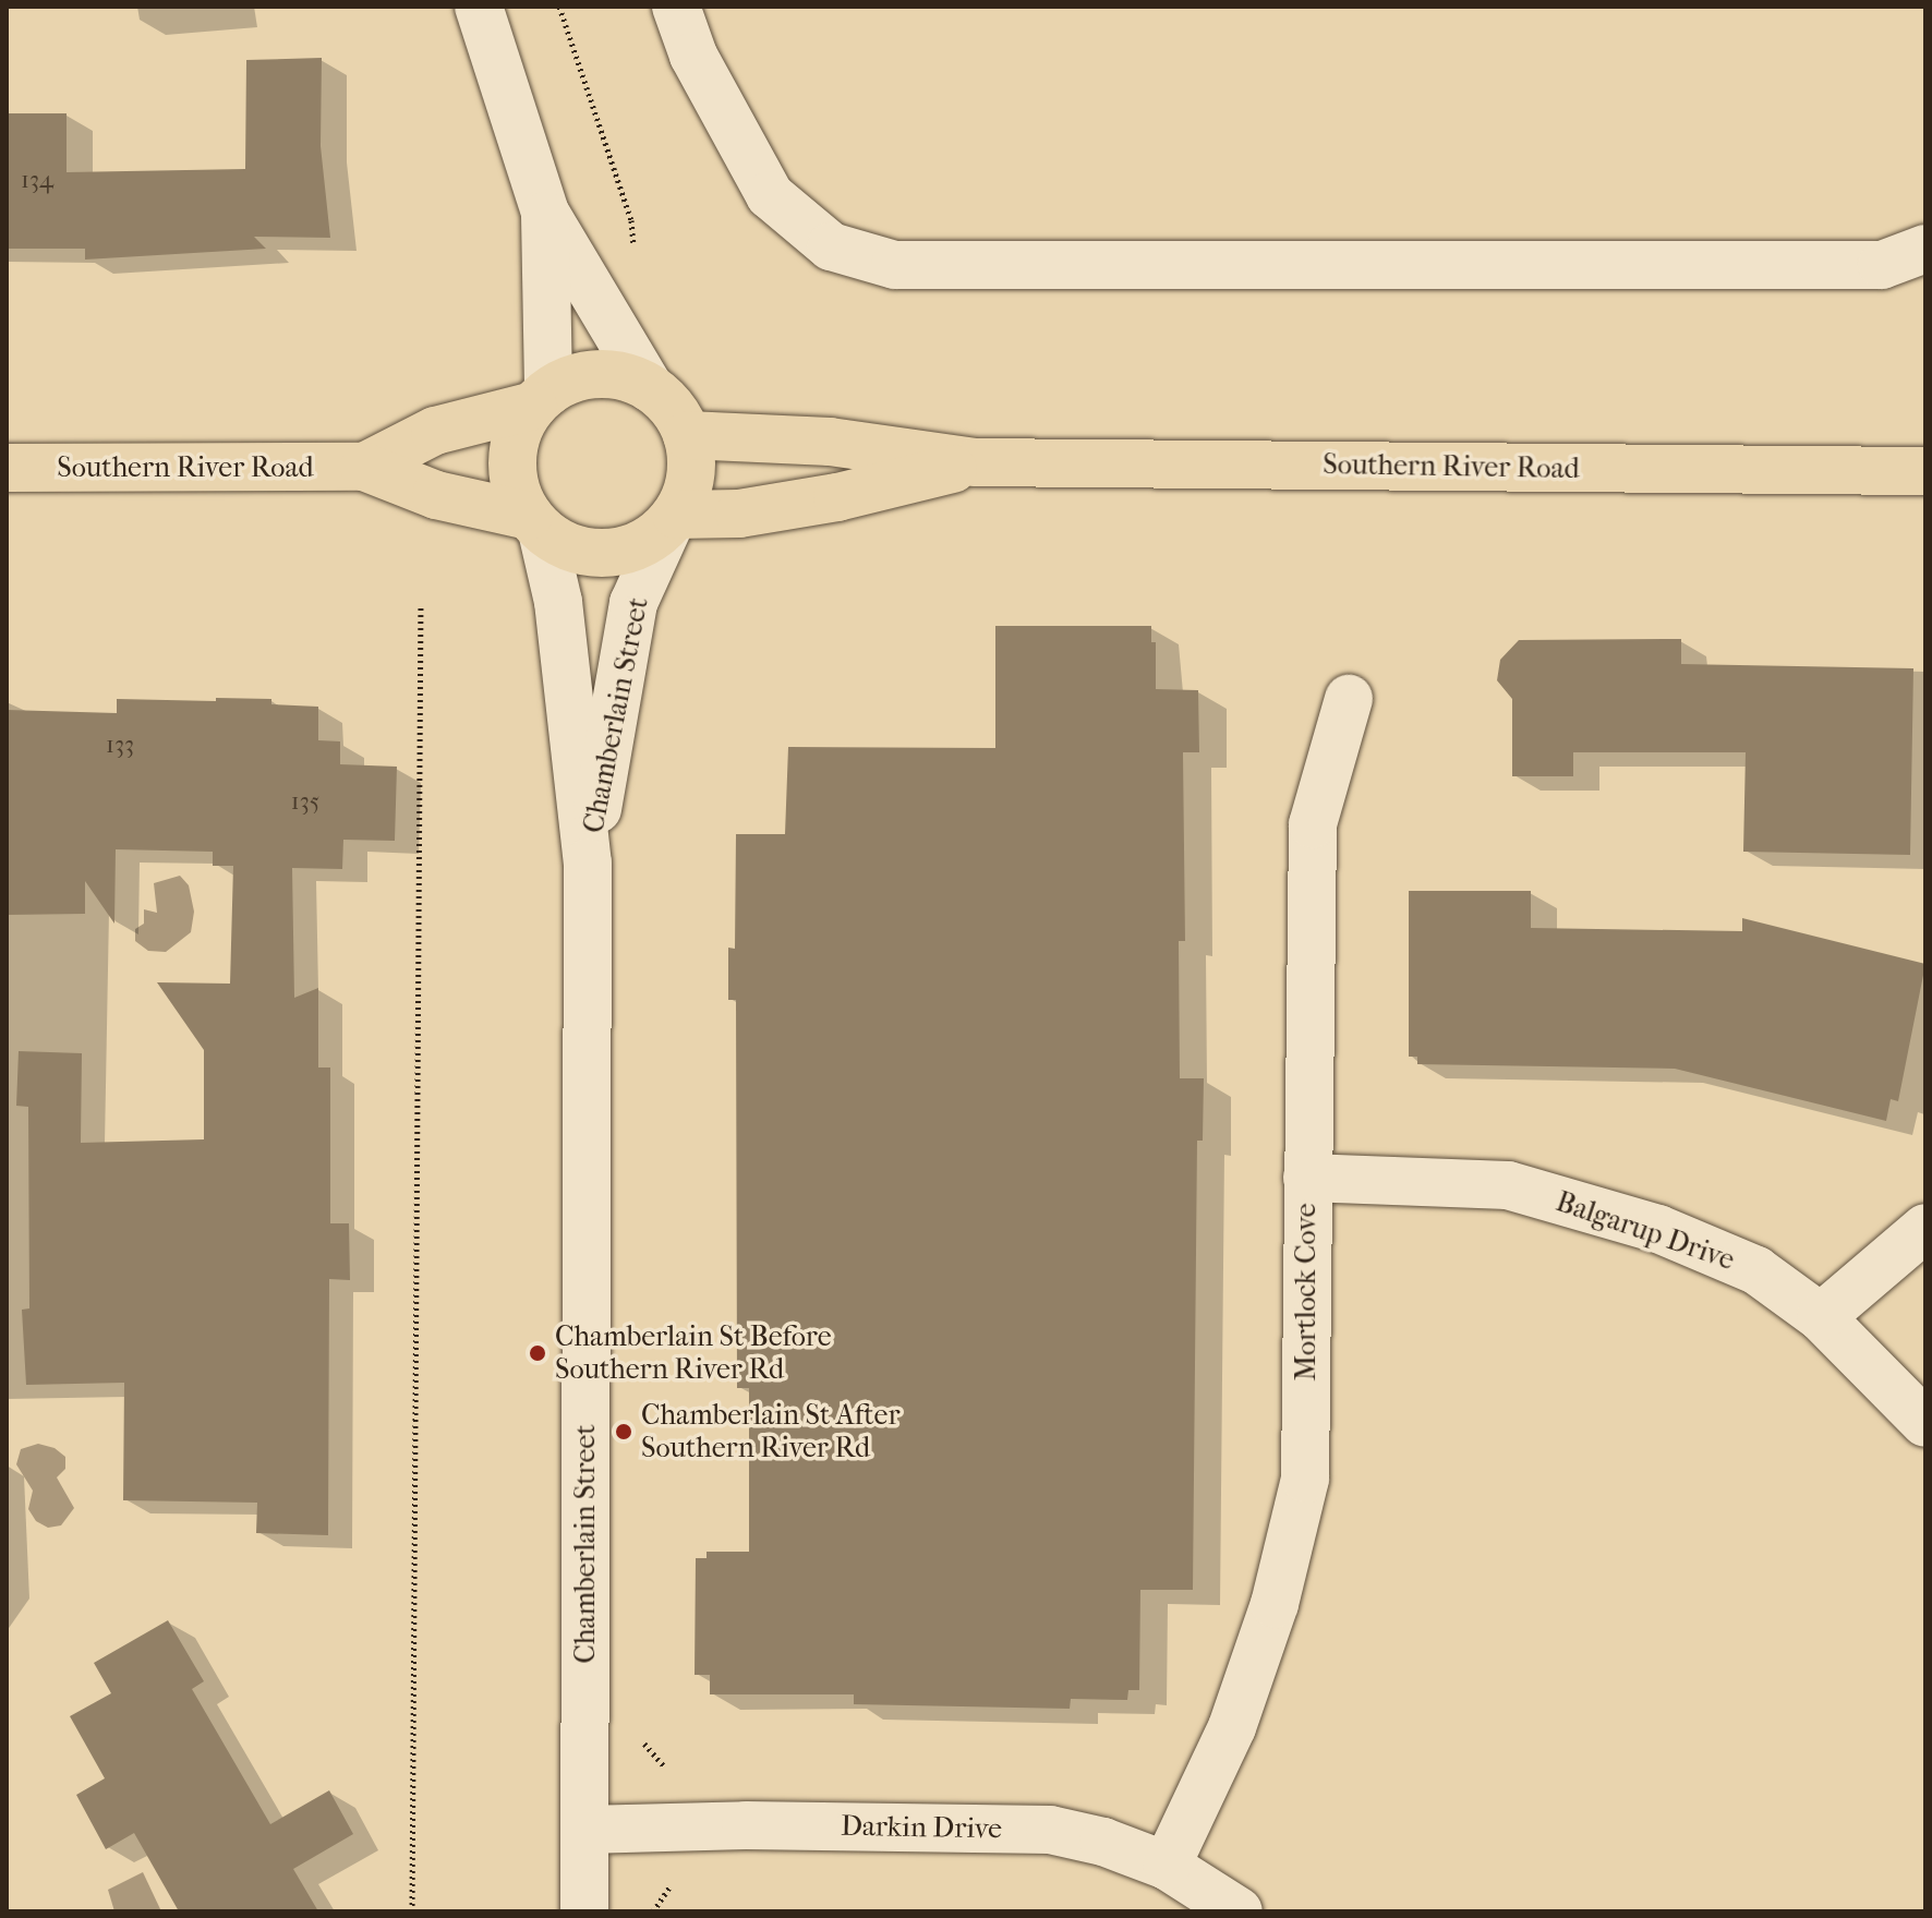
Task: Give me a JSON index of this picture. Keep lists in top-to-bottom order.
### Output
{
  "streets": {
    "main road": ["Southern River Road"],
    "street": [
      "Chamberlain Street",
      "Balgarup Drive",
      "Mortlock Cove",
      "Darkin Drive"
    ]
  },
  "crossings": [
    ["Southern River Road", "Chamberlain Street"],
    ["Chamberlain Street", "Darkin Drive"],
    ["Balgarup Drive", "Mortlock Cove"],
    ["Mortlock Cove", "Darkin Drive"]
  ],
  "places": ["Chamberlain St Before Southern River Rd", "Chamberlain St After Southern River Rd"],
  "house_numbers": ["134", "133", "135"]
}
